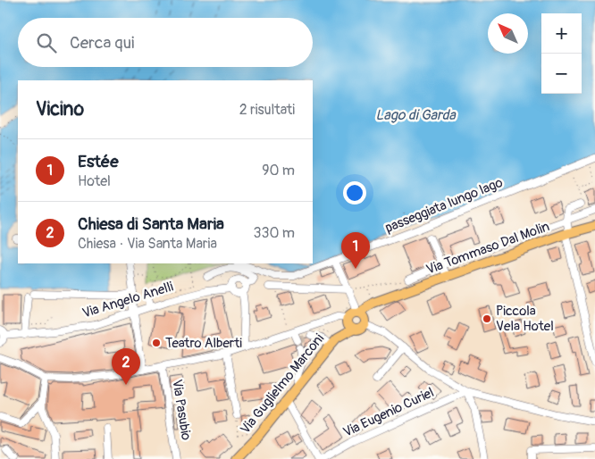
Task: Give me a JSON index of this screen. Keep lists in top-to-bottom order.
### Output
{
  "streets": {
    "main road": ["Via Tommaso Dal Molin", "Via Guglielmo Marconi"],
    "street": [
      "passeggiata lungo lago",
      "Via Angelo Anelli",
      "Via Pasubio",
      "Via Eugenio Curiel"
    ]
  },
  "crossings": [
    ["Via Tommaso Dal Molin", "Via Guglielmo Marconi"]
  ],
  "water": ["Lago di Garda"],
  "places": ["Piccola Vela Hotel", "Teatro Alberti"],
  "north": "top left",
  "page": {
    "map_buttons": ["+", "−"],
    "search": "Cerca qui",
    "heading": ["Vicino", "2 risultati"],
    "list": [
      {
        "mark": "1",
        "name": "Estée",
        "note": "Hotel",
        "value": "90 m"
      },
      {
        "mark": "2",
        "name": "Chiesa di Santa Maria",
        "note": "Chiesa · Via Santa Maria",
        "value": "330 m"
      }
    ],
    "pins": ["1", "2"]
  }
}
